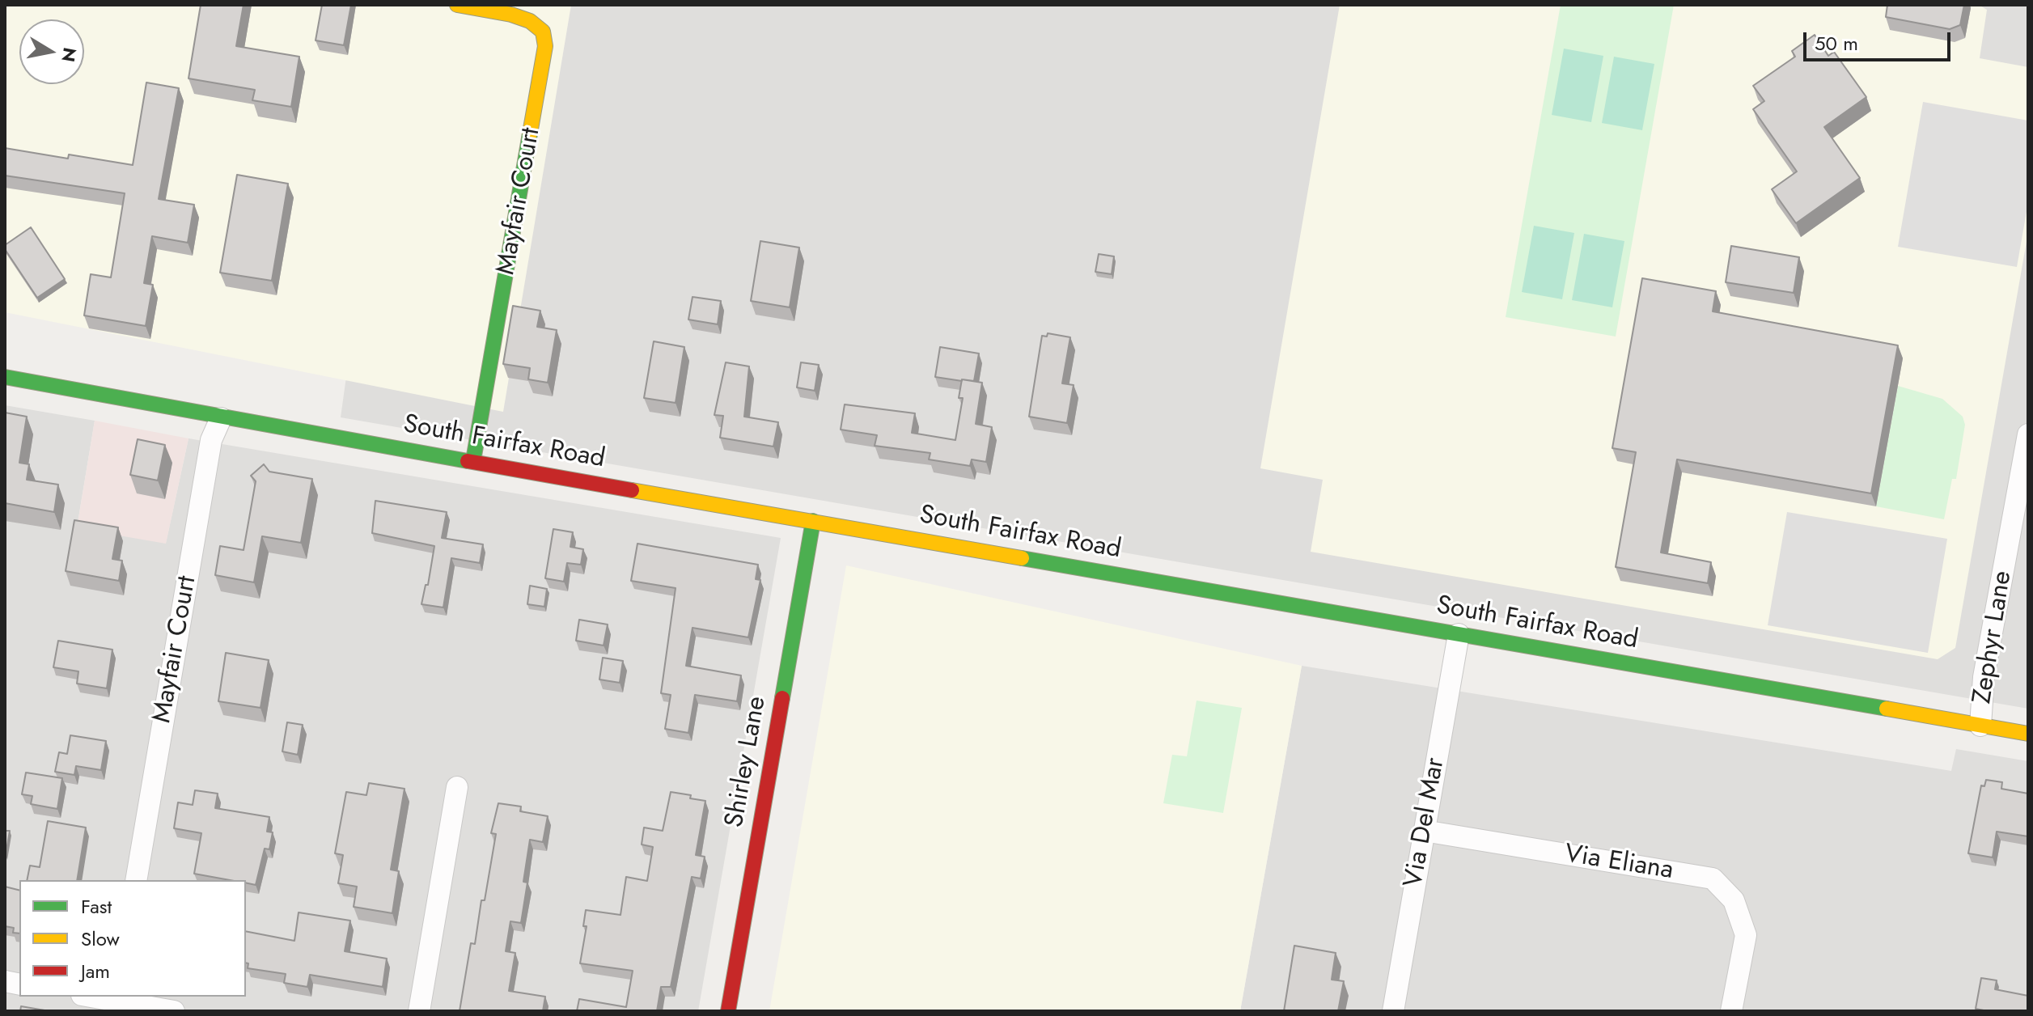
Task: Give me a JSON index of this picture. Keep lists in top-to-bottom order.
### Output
{
  "streets": {
    "street": [
      "Mayfair Court",
      "South Fairfax Road",
      "Zephyr Lane",
      "Shirley Lane",
      "Via Del Mar",
      "Via Eliana"
    ]
  },
  "crossings": [
    ["Mayfair Court", "South Fairfax Road"],
    ["South Fairfax Road", "Zephyr Lane"],
    ["South Fairfax Road", "Shirley Lane"],
    ["South Fairfax Road", "Via Del Mar"],
    ["Via Del Mar", "Via Eliana"]
  ],
  "legend": ["Fast", "Slow", "Jam"],
  "scale_bar": "50 m",
  "north": "right"
}
